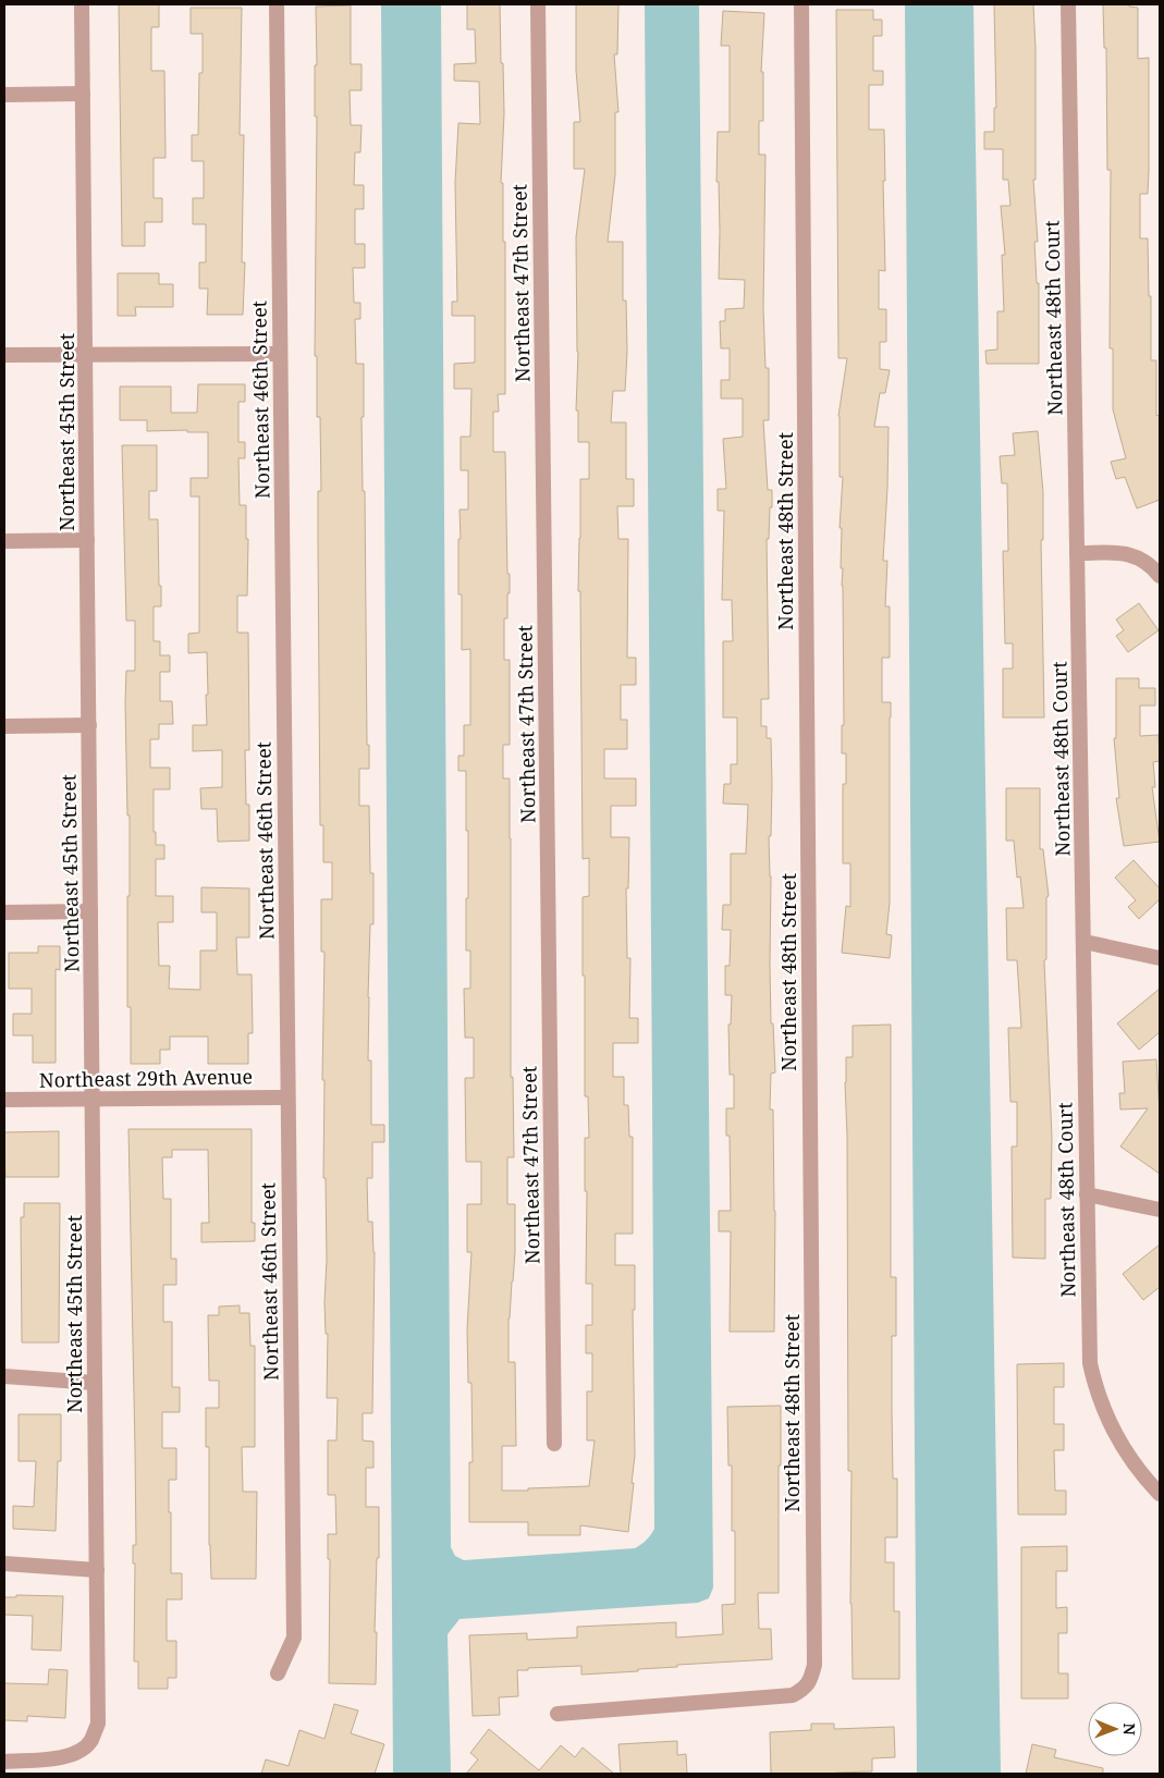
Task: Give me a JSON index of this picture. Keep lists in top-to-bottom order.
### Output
{
  "streets": {
    "street": [
      "Northeast 47th Street",
      "Northeast 48th Court",
      "Northeast 46th Street",
      "Northeast 45th Street",
      "Northeast 48th Street",
      "Northeast 29th Avenue"
    ]
  },
  "crossings": [
    ["Northeast 46th Street", "Northeast 29th Avenue"],
    ["Northeast 45th Street", "Northeast 29th Avenue"]
  ],
  "north": "right"
}
